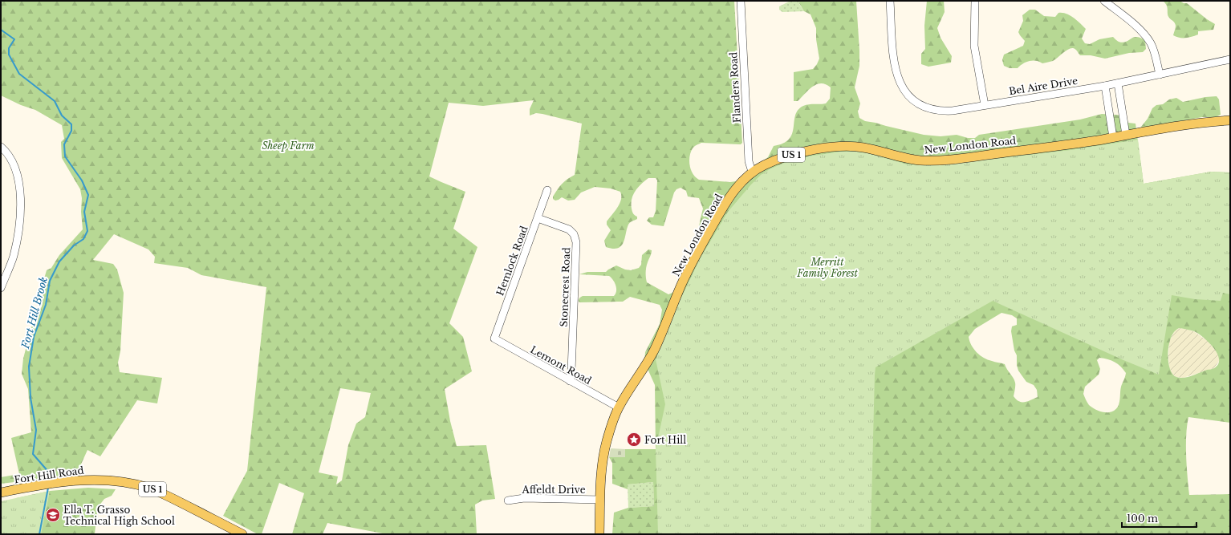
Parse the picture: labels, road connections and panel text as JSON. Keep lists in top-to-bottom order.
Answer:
{
  "streets": {
    "main road": ["New London Road", "US 1", "Fort Hill Road"],
    "street": [
      "Bel Aire Drive",
      "Flanders Road",
      "Hemlock Road",
      "Stonecrest Road",
      "Lemont Road",
      "Affeldt Drive"
    ]
  },
  "crossings": [
    ["Flanders Road", "New London Road"],
    ["New London Road", "Lemont Road"],
    ["New London Road", "Affeldt Drive"],
    ["Hemlock Road", "Stonecrest Road"],
    ["Hemlock Road", "Lemont Road"],
    ["Stonecrest Road", "Lemont Road"]
  ],
  "water": ["Fort Hill Brook"],
  "parks": ["Sheep Farm", "Merritt Family Forest"],
  "places": {
    "place": ["Fort Hill"],
    "school or university": ["Ella T. Grasso Technical High School"]
  },
  "scale_bar": "100 m"
}
